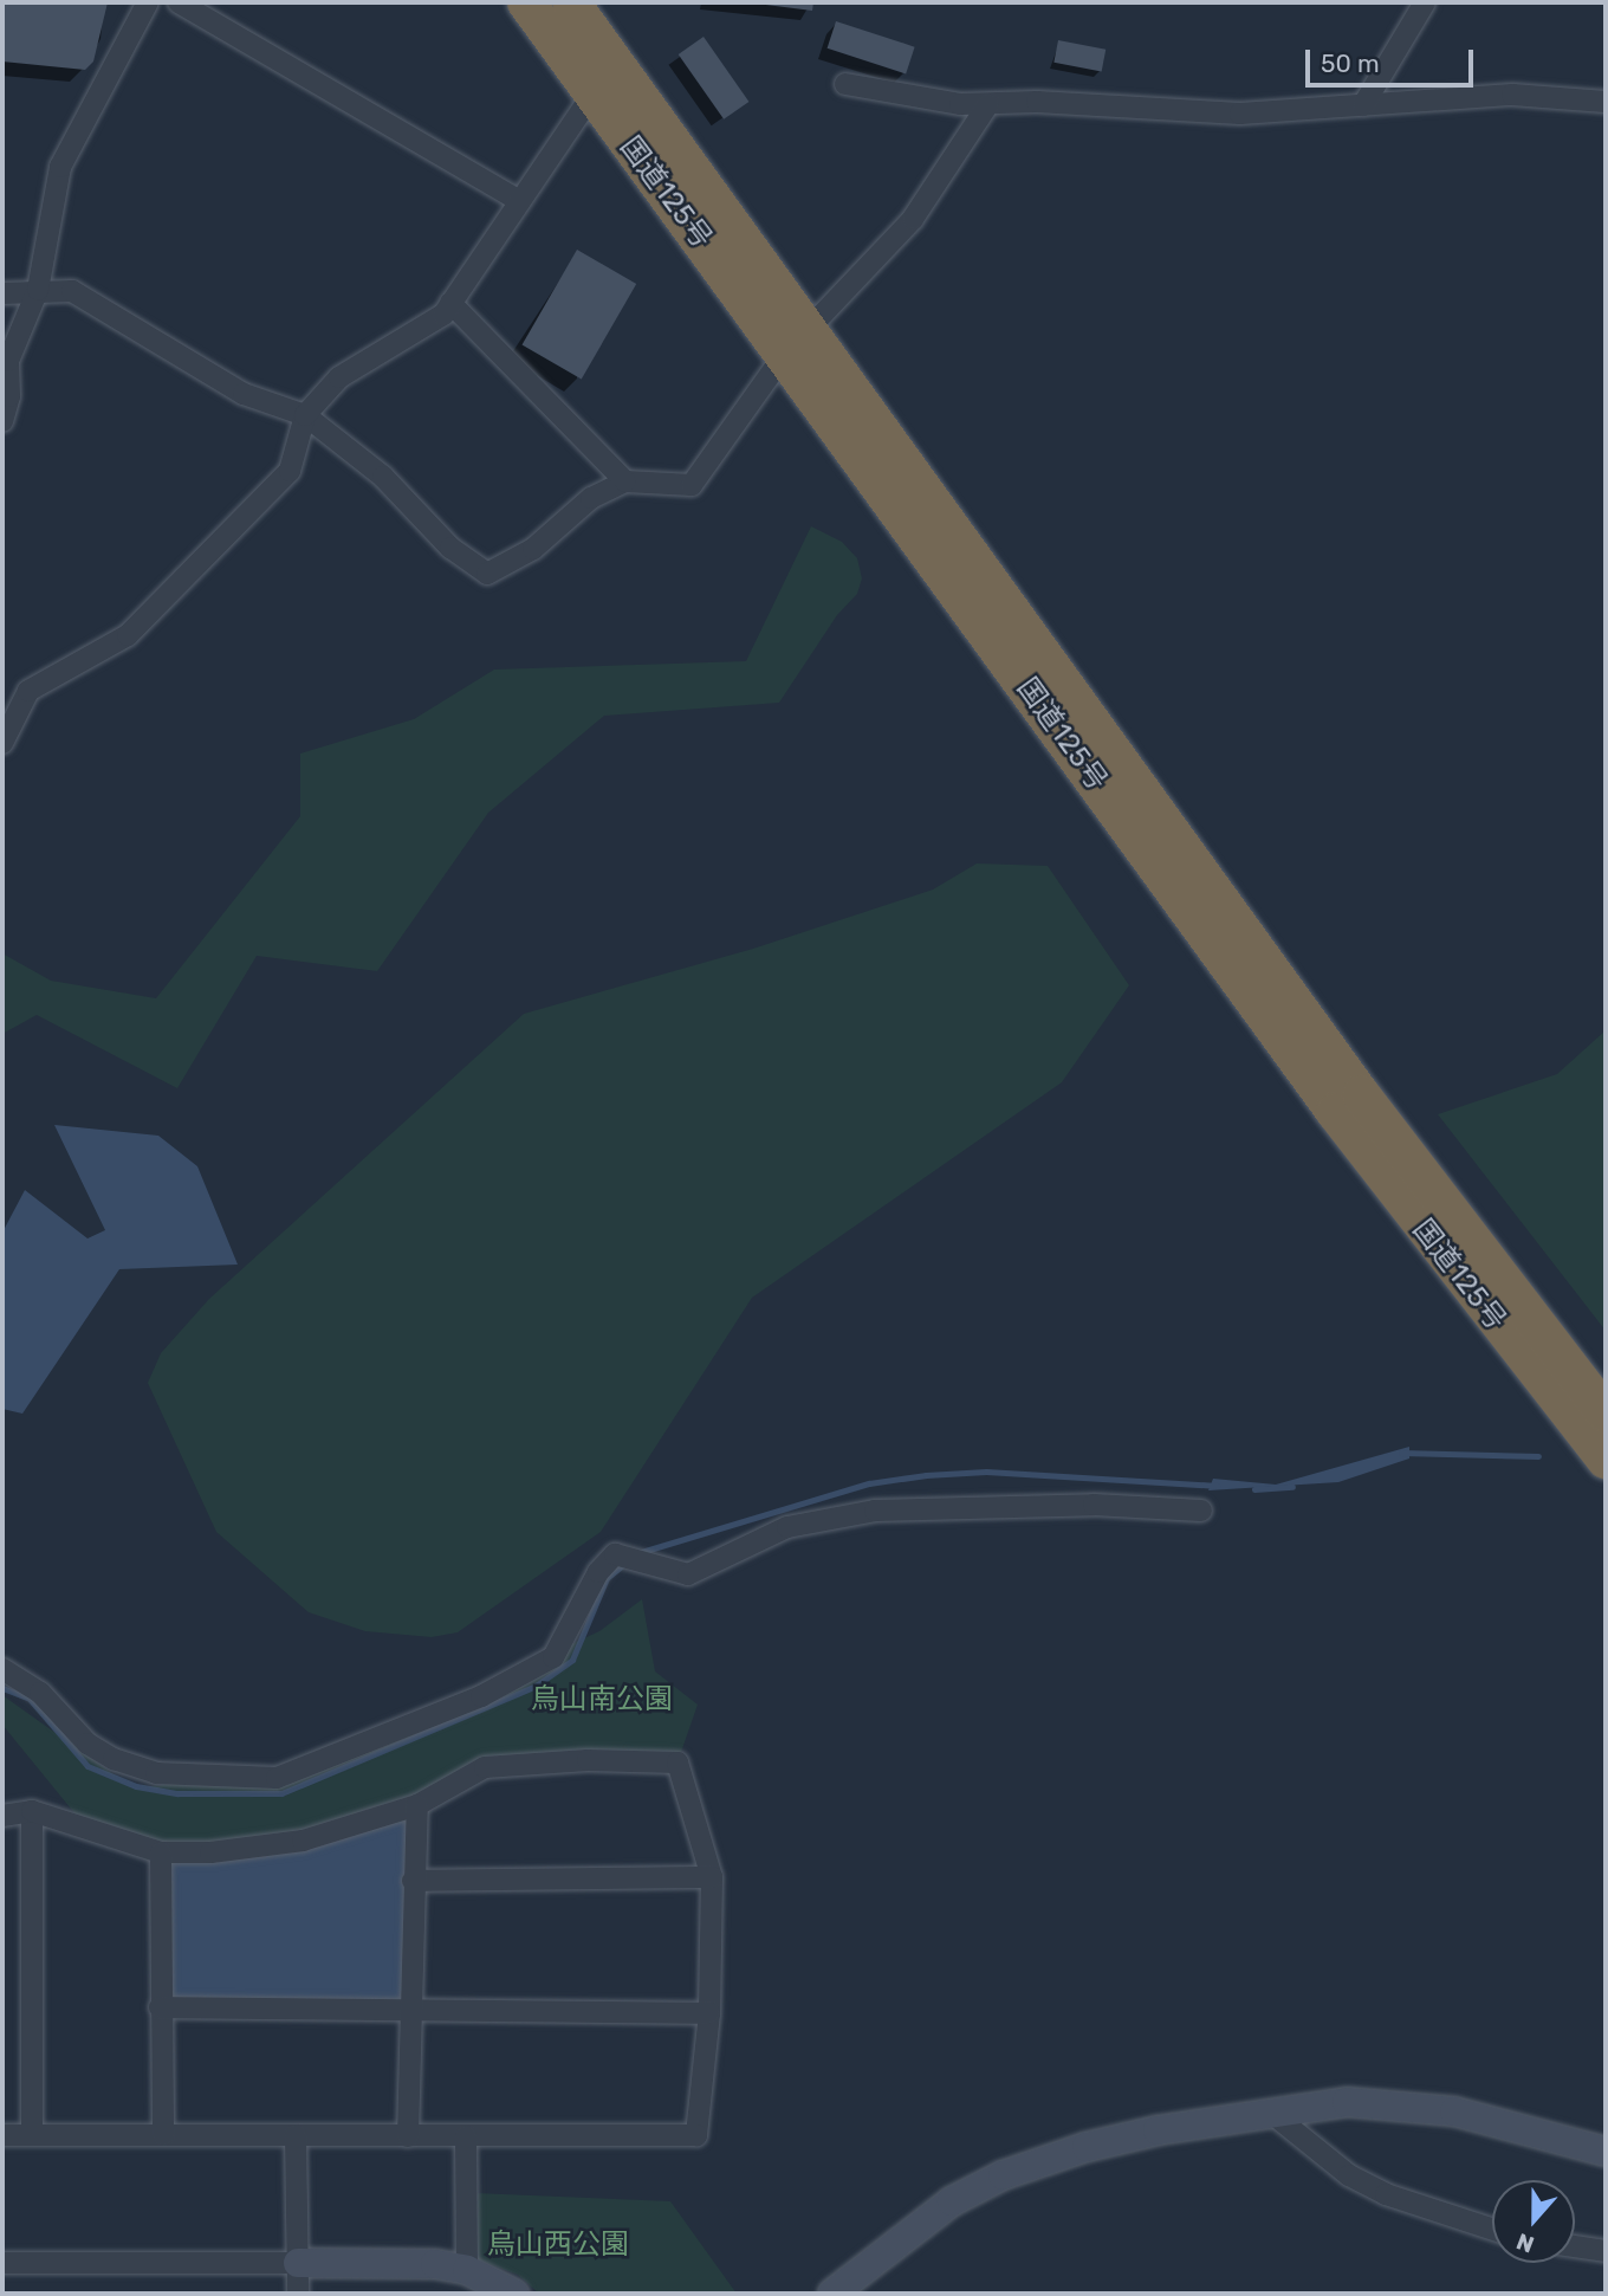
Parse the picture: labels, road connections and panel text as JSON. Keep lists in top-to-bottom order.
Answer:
{
  "streets": {
    "highway": ["国道125号"]
  },
  "parks": ["烏山南公園", "烏山西公園"],
  "scale_bar": "50 m",
  "north": "bottom"
}
